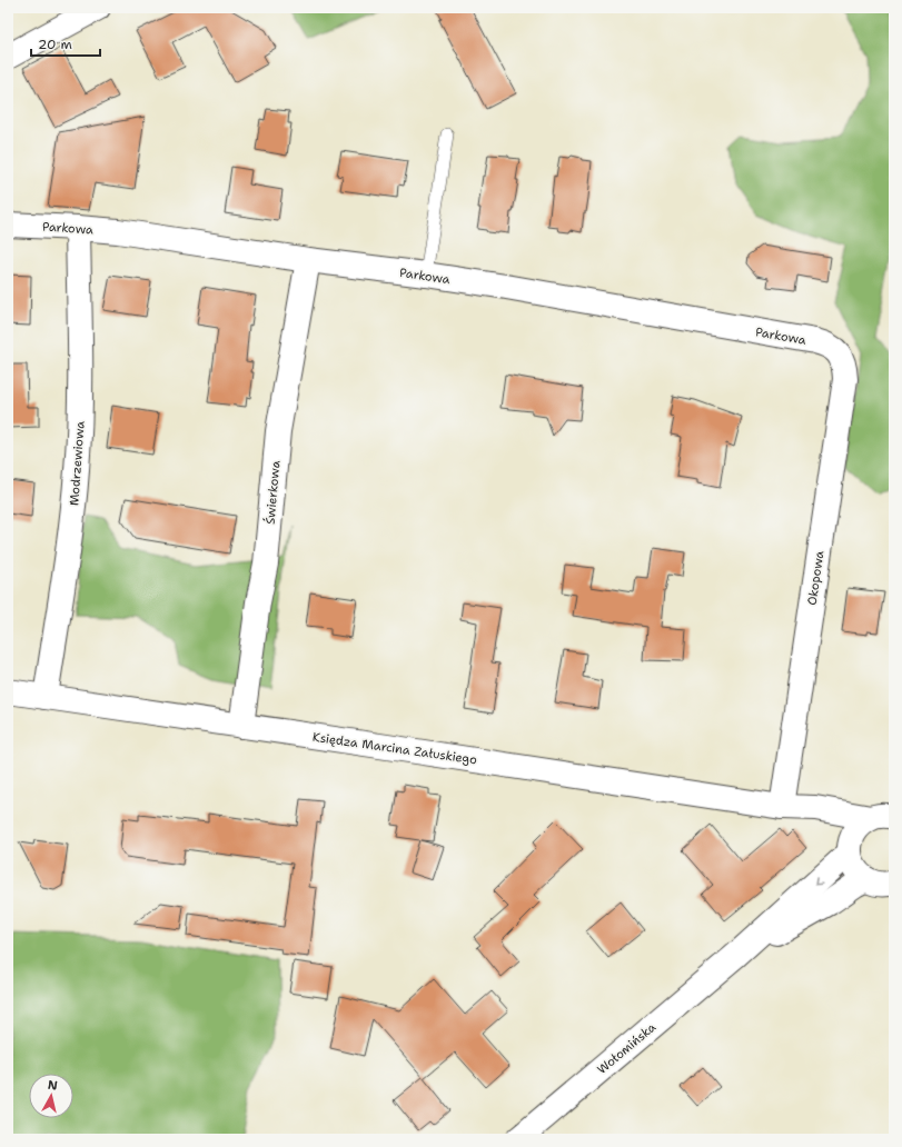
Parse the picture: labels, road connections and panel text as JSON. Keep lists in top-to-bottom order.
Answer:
{
  "streets": {
    "street": [
      "Parkowa",
      "Modrzewiowa",
      "Świerkowa",
      "Okopowa",
      "Księdza Marcina Załuskiego",
      "Wołomińska"
    ]
  },
  "crossings": [
    ["Parkowa", "Modrzewiowa"],
    ["Parkowa", "Świerkowa"],
    ["Parkowa", "Okopowa"],
    ["Modrzewiowa", "Księdza Marcina Załuskiego"],
    ["Świerkowa", "Księdza Marcina Załuskiego"],
    ["Okopowa", "Księdza Marcina Załuskiego"],
    ["Księdza Marcina Załuskiego", "Wołomińska"]
  ],
  "scale_bar": "20 m",
  "north": "top"
}
